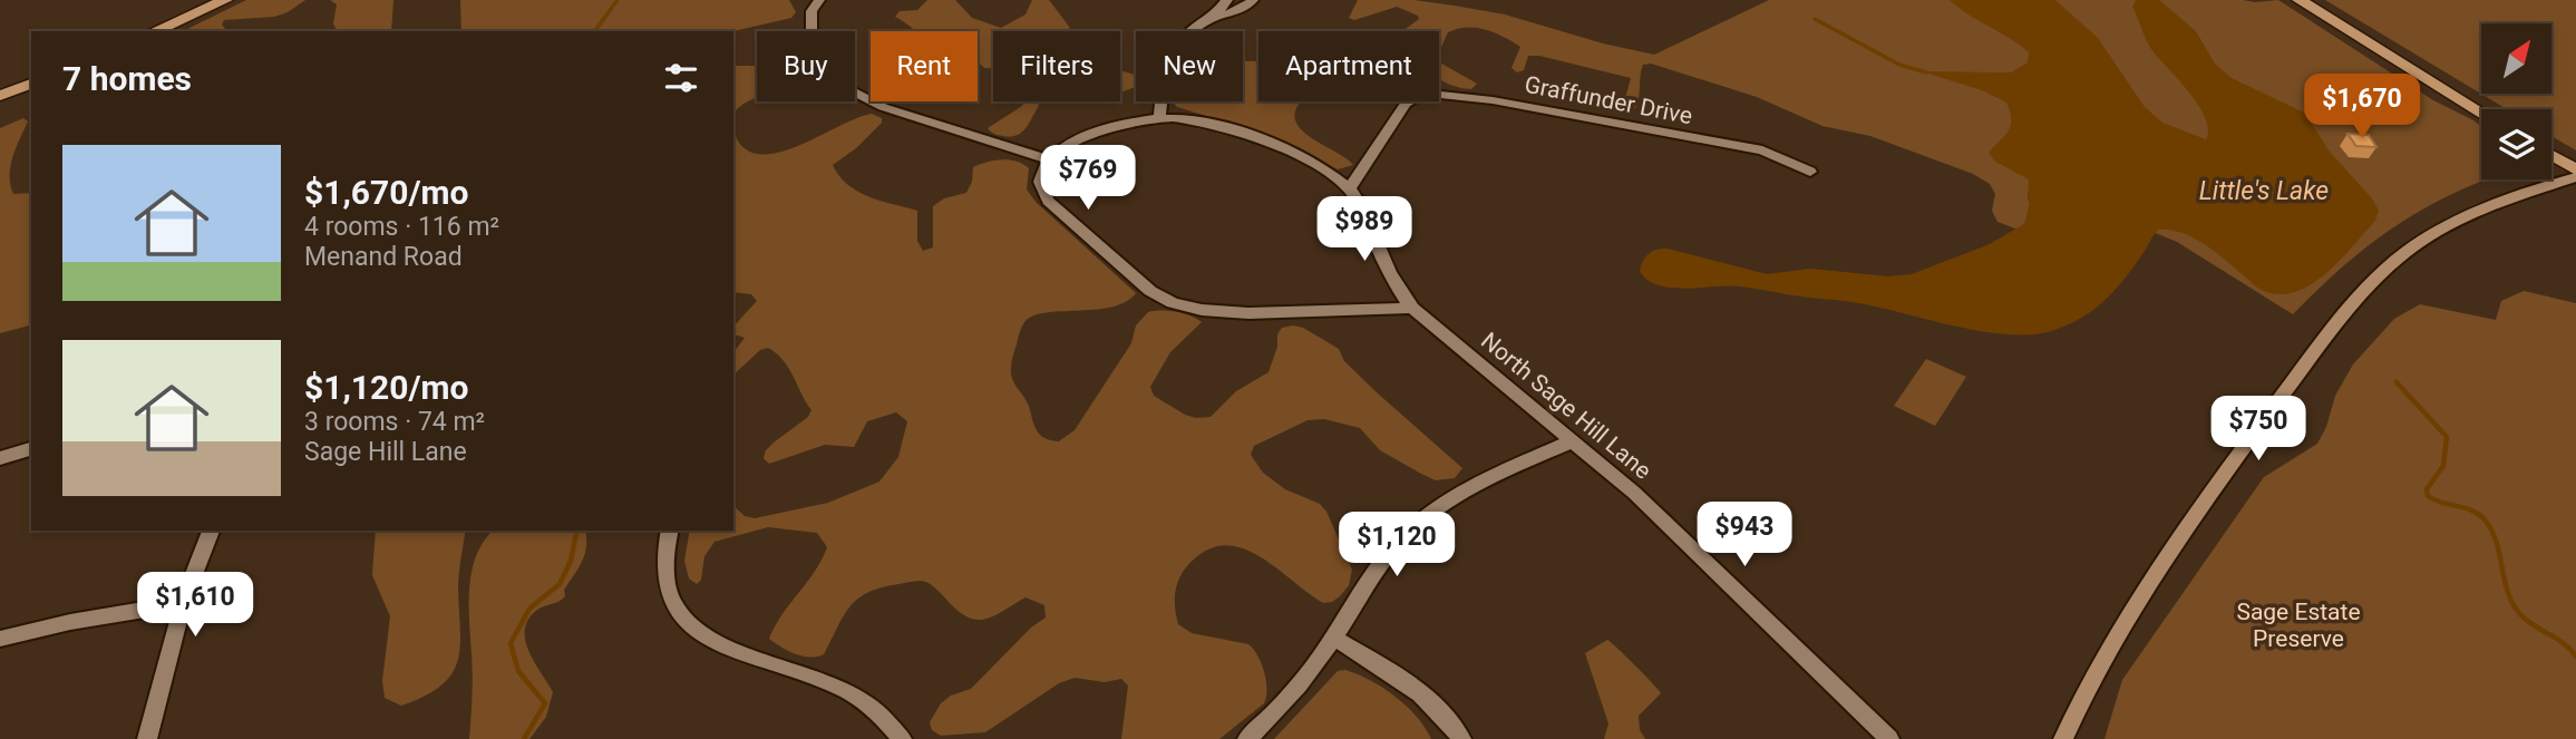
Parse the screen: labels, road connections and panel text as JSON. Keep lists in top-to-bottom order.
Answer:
{
  "streets": {
    "street": ["Graffunder Drive", "North Sage Hill Lane"]
  },
  "crossings": [
    ["Graffunder Drive", "North Sage Hill Lane"]
  ],
  "water": ["Little's Lake"],
  "parks": ["Sage Estate Preserve"],
  "north": "top right",
  "page": {
    "chip": [
      "Buy",
      "Rent",
      "Filters",
      "New",
      "Apartment"
    ],
    "heading": "7 homes",
    "price": [
      "$1,670",
      "$769",
      "$989",
      "$750",
      "$943",
      "$1,120",
      "$1,610"
    ],
    "list": [
      {
        "name": "$1,670/mo",
        "note": "4 rooms · 116 m² · Menand Road"
      },
      {
        "name": "$1,120/mo",
        "note": "3 rooms · 74 m² · Sage Hill Lane"
      }
    ]
  }
}
